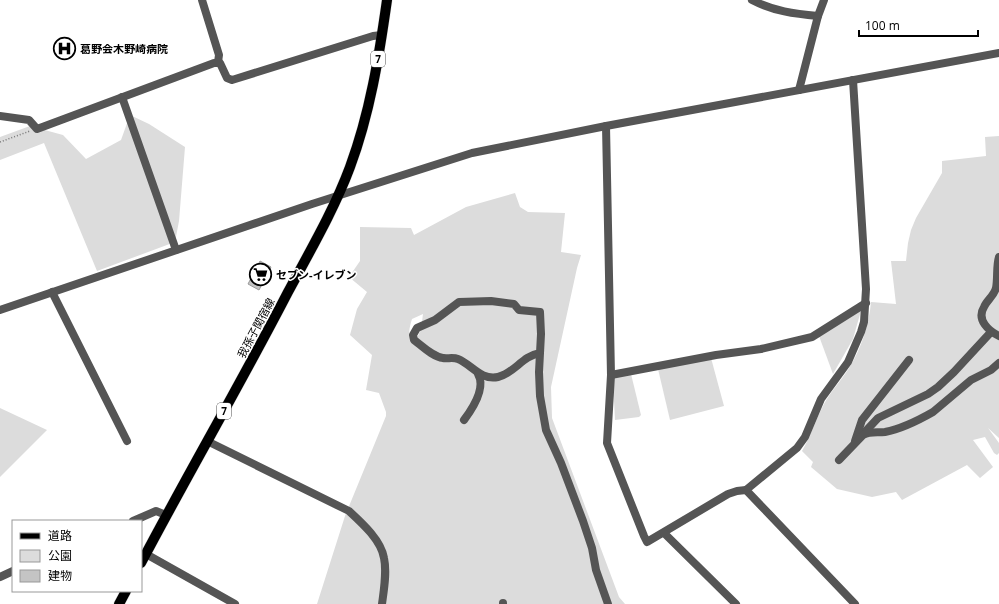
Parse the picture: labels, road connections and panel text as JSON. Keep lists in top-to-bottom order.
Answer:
{
  "streets": {
    "main road": ["7", "我孫子関宿線"]
  },
  "places": {
    "hospital": ["葛野会木野崎病院"],
    "supermarket": ["セブン-イレブン"]
  },
  "legend": ["道路", "公園", "建物"],
  "scale_bar": "100 m"
}
